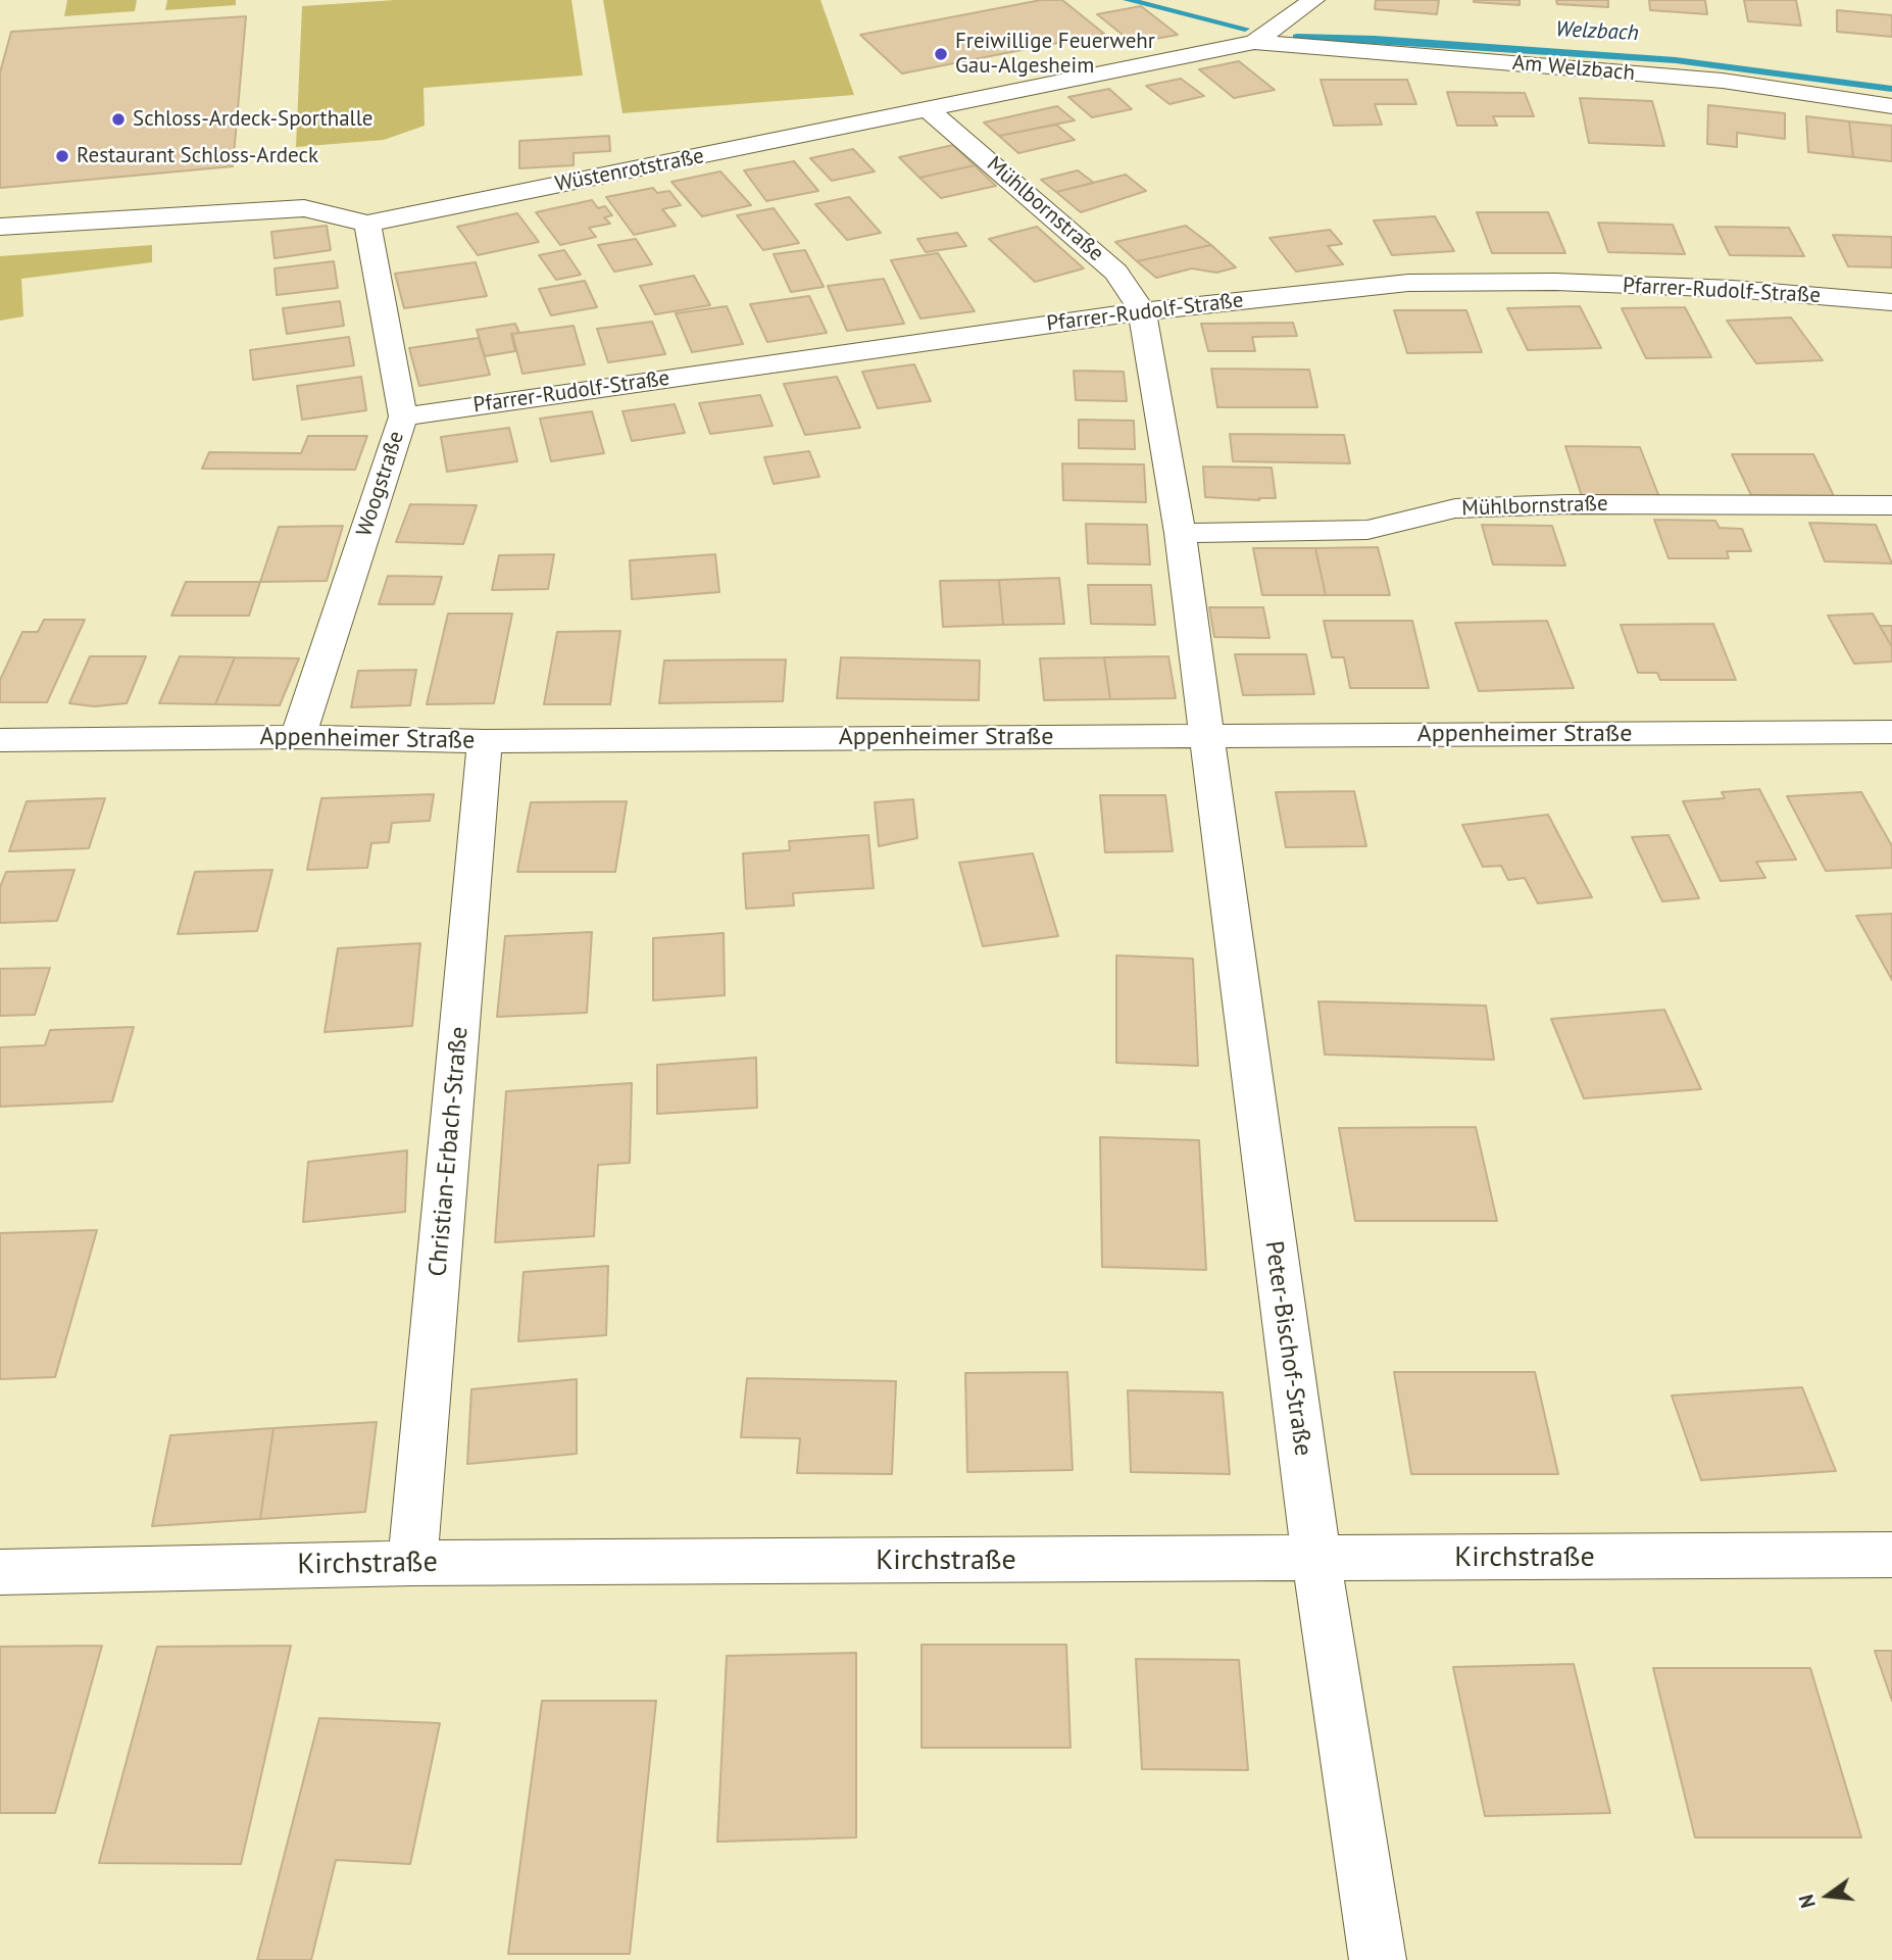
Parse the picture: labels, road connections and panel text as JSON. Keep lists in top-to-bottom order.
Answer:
{
  "streets": {
    "street": [
      "Am Welzbach",
      "Wüstenrotstraße",
      "Mühlbornstraße",
      "Pfarrer-Rudolf-Straße",
      "Woogstraße",
      "Appenheimer Straße",
      "Christian-Erbach-Straße",
      "Peter-Bischof-Straße",
      "Kirchstraße"
    ]
  },
  "crossings": [
    ["Am Welzbach", "Wüstenrotstraße"],
    ["Wüstenrotstraße", "Mühlbornstraße"],
    ["Wüstenrotstraße", "Woogstraße"],
    ["Mühlbornstraße", "Pfarrer-Rudolf-Straße"],
    ["Mühlbornstraße", "Appenheimer Straße"],
    ["Mühlbornstraße", "Peter-Bischof-Straße"],
    ["Pfarrer-Rudolf-Straße", "Woogstraße"],
    ["Woogstraße", "Appenheimer Straße"],
    ["Appenheimer Straße", "Christian-Erbach-Straße"],
    ["Appenheimer Straße", "Peter-Bischof-Straße"],
    ["Christian-Erbach-Straße", "Kirchstraße"],
    ["Peter-Bischof-Straße", "Kirchstraße"]
  ],
  "water": ["Welzbach"],
  "places": ["Freiwillige Feuerwehr Gau-Algesheim", "Schloss-Ardeck-Sporthalle", "Restaurant Schloss-Ardeck"],
  "north": "left"
}
